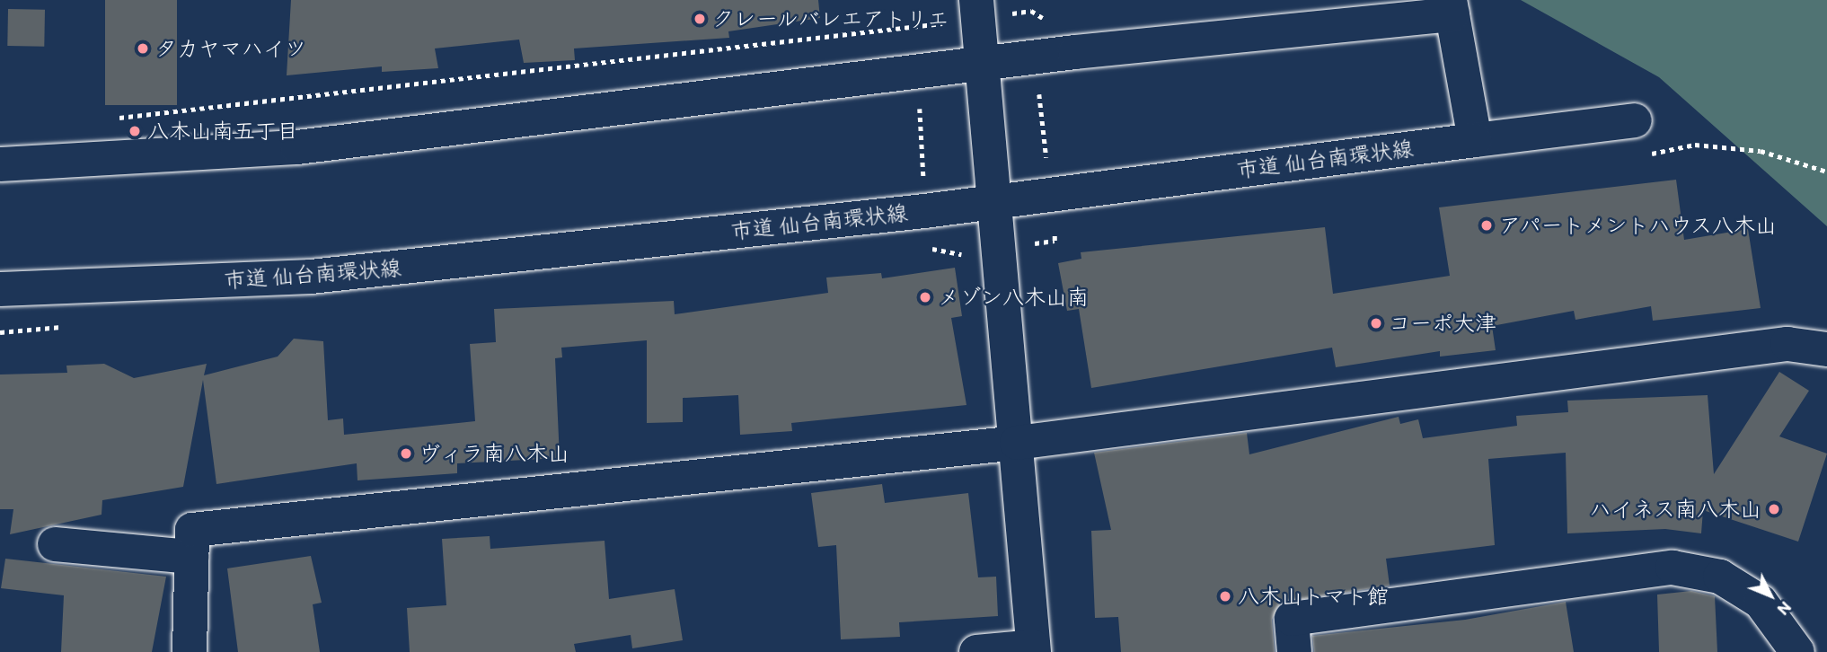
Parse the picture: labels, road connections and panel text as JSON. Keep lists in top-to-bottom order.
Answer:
{
  "streets": {
    "street": ["市道 仙台南環状線"]
  },
  "places": [
    "クレールバレエアトリエ",
    "タカヤマハイツ",
    "八木山南五丁目",
    "アパートメントハウス八木山",
    "メゾン八木山南",
    "コーポ大津",
    "ヴィラ南八木山",
    "ハイネス南八木山",
    "八木山トマト館"
  ],
  "north": "bottom right"
}
